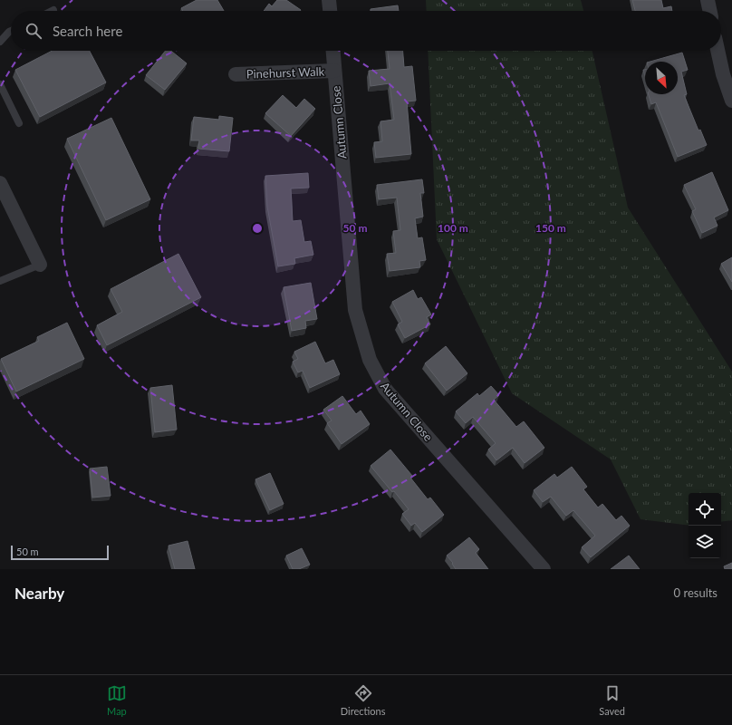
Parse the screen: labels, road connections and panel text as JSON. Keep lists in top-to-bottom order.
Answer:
{
  "streets": {
    "street": ["Pinehurst Walk", "Autumn Close"]
  },
  "crossings": [
    ["Pinehurst Walk", "Autumn Close"]
  ],
  "scale_bar": "50 m",
  "north": "bottom right",
  "page": {
    "search": "Search here",
    "scale": "50 m",
    "heading": ["Nearby", "0 results"],
    "nav": ["Map", "Directions", "Saved"]
  },
  "rings": ["50 m", "100 m", "150 m"]
}
